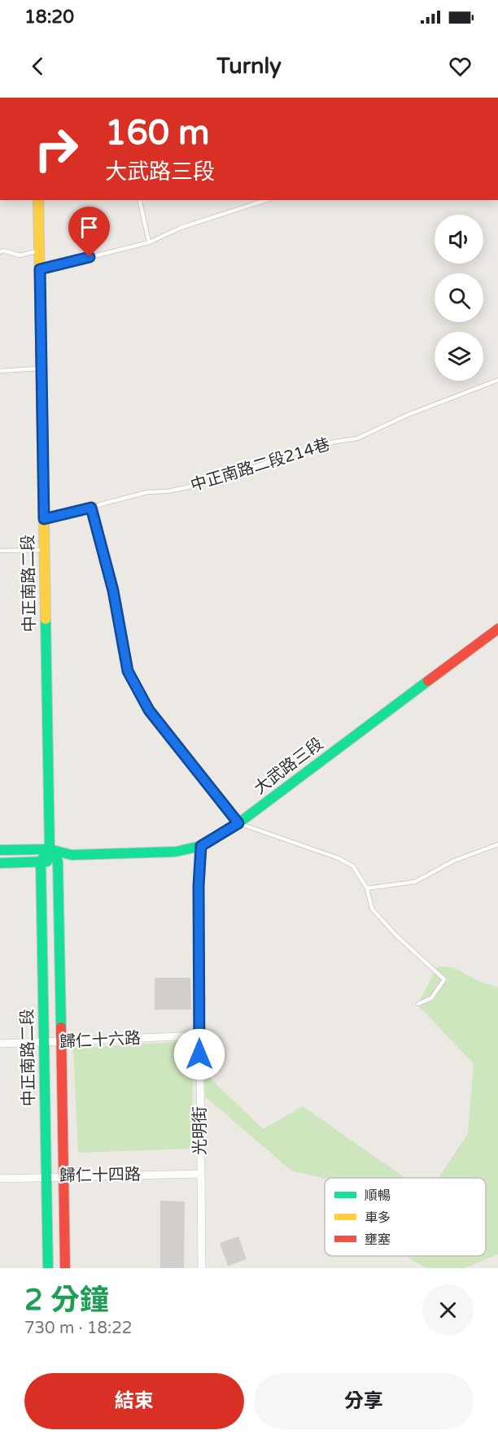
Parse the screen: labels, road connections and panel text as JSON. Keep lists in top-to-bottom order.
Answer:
{
  "streets": {
    "street": [
      "中正南路二段",
      "大武路三段",
      "歸仁十六路",
      "光明街",
      "歸仁十四路"
    ],
    "lane": ["中正南路二段214巷"]
  },
  "crossings": [
    ["中正南路二段214巷", "中正南路二段"],
    ["中正南路二段", "大武路三段"],
    ["中正南路二段", "歸仁十六路"],
    ["中正南路二段", "歸仁十四路"],
    ["大武路三段", "光明街"],
    ["歸仁十六路", "光明街"],
    ["光明街", "歸仁十四路"]
  ],
  "legend": ["順暢", "車多", "壅塞"],
  "page": {
    "status": "18:20",
    "header": "Turnly",
    "turn": ["160 m", "大武路三段"],
    "heading": ["2 分鐘", "730 m · 18:22"],
    "buttons": ["結束", "分享"]
  }
}
